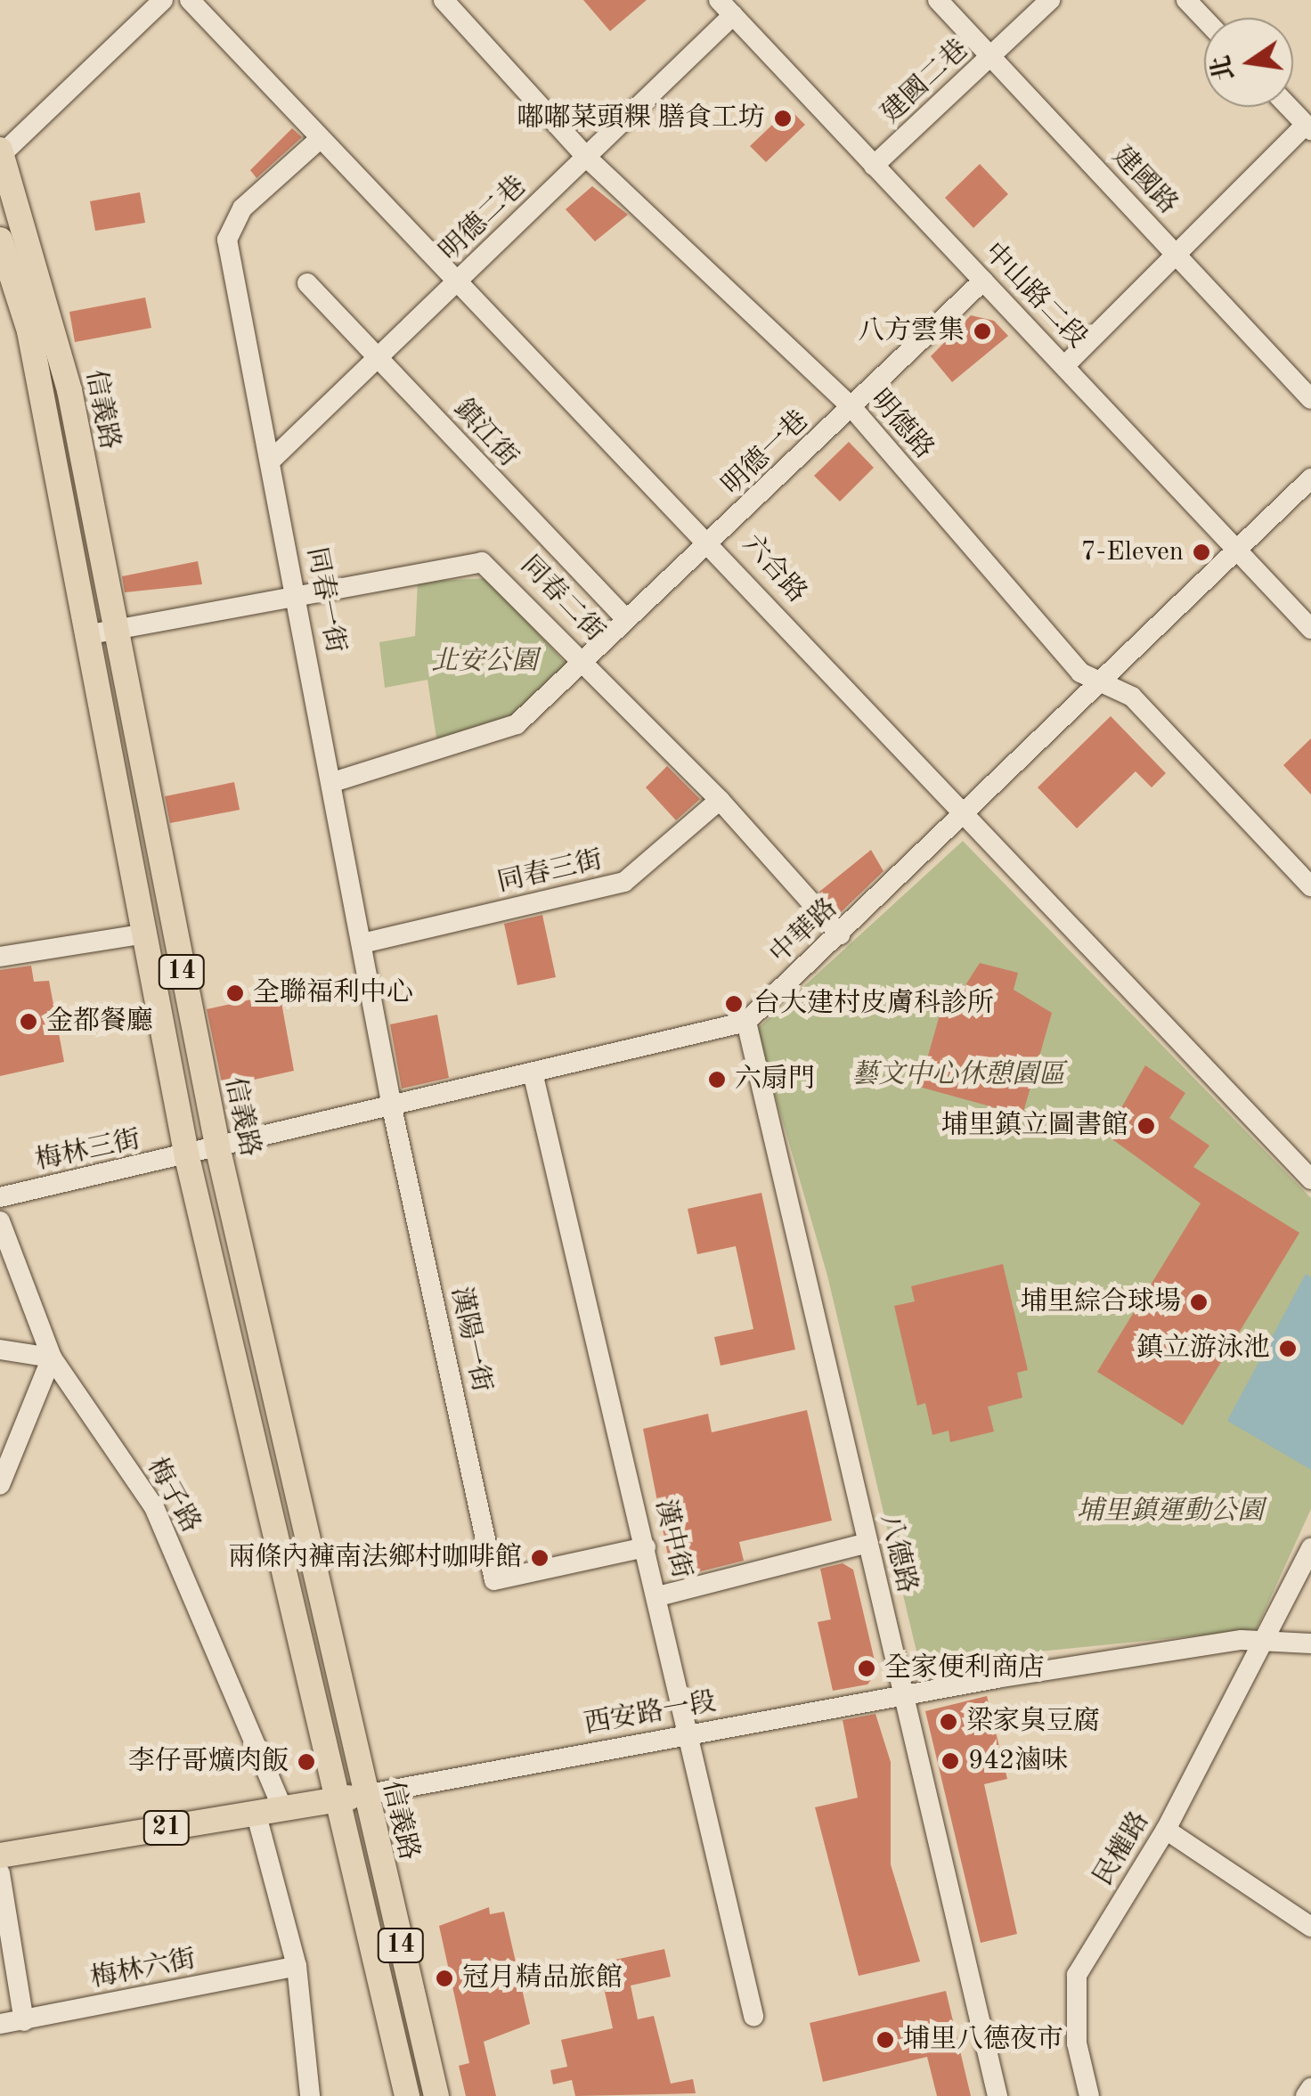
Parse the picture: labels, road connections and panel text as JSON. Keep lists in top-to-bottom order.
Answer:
{
  "streets": {
    "main road": [
      "信義路",
      "14",
      "西安路一段",
      "21"
    ],
    "street": [
      "建國二巷",
      "建國路",
      "明德二巷",
      "中山路二段",
      "明德路",
      "鎮江街",
      "明德一巷",
      "六合路",
      "同春二街",
      "同春一街",
      "同春三街",
      "中華路",
      "梅林三街",
      "漢陽一街",
      "梅子路",
      "漢中街",
      "八德路",
      "民權路",
      "梅林六街"
    ]
  },
  "crossings": [
    ["建國二巷", "建國路"],
    ["建國二巷", "中山路二段"],
    ["明德二巷", "中山路二段"],
    ["明德二巷", "明德路"],
    ["明德二巷", "鎮江街"],
    ["明德二巷", "六合路"],
    ["明德二巷", "同春一街"],
    ["中山路二段", "明德一巷"],
    ["中山路二段", "中華路"],
    ["信義路", "同春二街"],
    ["信義路", "中華路"],
    ["信義路", "西安路一段"],
    ["明德路", "明德一巷"],
    ["明德路", "中華路"],
    ["鎮江街", "明德一巷"],
    ["明德一巷", "六合路"],
    ["明德一巷", "同春二街"],
    ["明德一巷", "同春一街"],
    ["六合路", "同春一街"],
    ["六合路", "中華路"],
    ["同春二街", "同春一街"],
    ["同春二街", "同春三街"],
    ["同春二街", "中華路"],
    ["同春二街", "14"],
    ["同春一街", "同春三街"],
    ["同春一街", "中華路"],
    ["同春一街", "漢陽一街"],
    ["中華路", "14"],
    ["中華路", "梅林三街"],
    ["中華路", "漢陽一街"],
    ["中華路", "漢中街"],
    ["中華路", "八德路"],
    ["14", "梅林三街"],
    ["14", "西安路一段"],
    ["漢陽一街", "漢中街"],
    ["梅子路", "西安路一段"],
    ["漢中街", "西安路一段"],
    ["八德路", "西安路一段"],
    ["西安路一段", "民權路"]
  ],
  "parks": ["北安公園", "藝文中心休憩園區", "埔里鎮運動公園"],
  "places": [
    "嘟嘟菜頭粿 膳食工坊",
    "八方雲集",
    "7-Eleven",
    "全聯福利中心",
    "台大建村皮膚科診所",
    "金都餐廳",
    "六扇門",
    "埔里鎮立圖書館",
    "埔里綜合球場",
    "鎮立游泳池",
    "兩條內褲南法鄉村咖啡館",
    "全家便利商店",
    "梁家臭豆腐",
    "942滷味",
    "李仔哥爌肉飯",
    "冠月精品旅館",
    "埔里八德夜市"
  ],
  "north": "left"
}
